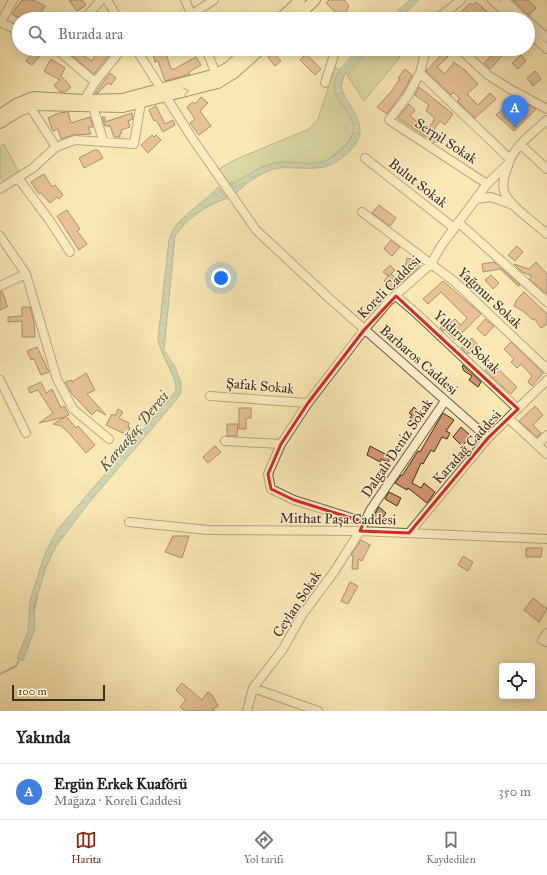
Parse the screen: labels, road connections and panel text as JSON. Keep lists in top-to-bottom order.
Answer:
{
  "streets": {
    "street": [
      "Serpil Sokak",
      "Bulut Sokak",
      "Koreli Caddesi",
      "Yağmur Sokak",
      "Yıldırım Sokak",
      "Barbaros Caddesi",
      "Şafak Sokak",
      "Karadağ Caddesi",
      "Dalgalı Deniz Sokak",
      "Mithat Paşa Caddesi",
      "Ceylan Sokak"
    ]
  },
  "crossings": [
    ["Serpil Sokak", "Koreli Caddesi"],
    ["Bulut Sokak", "Koreli Caddesi"],
    ["Koreli Caddesi", "Yağmur Sokak"],
    ["Koreli Caddesi", "Yıldırım Sokak"],
    ["Koreli Caddesi", "Barbaros Caddesi"],
    ["Koreli Caddesi", "Şafak Sokak"],
    ["Koreli Caddesi", "Dalgalı Deniz Sokak"],
    ["Yıldırım Sokak", "Karadağ Caddesi"],
    ["Barbaros Caddesi", "Karadağ Caddesi"],
    ["Barbaros Caddesi", "Dalgalı Deniz Sokak"],
    ["Karadağ Caddesi", "Mithat Paşa Caddesi"],
    ["Dalgalı Deniz Sokak", "Mithat Paşa Caddesi"],
    ["Dalgalı Deniz Sokak", "Ceylan Sokak"],
    ["Mithat Paşa Caddesi", "Ceylan Sokak"]
  ],
  "water": ["Karaağaç Deresi"],
  "scale_bar": "100 m",
  "page": {
    "search": "Burada ara",
    "pins": "A",
    "scale": "100 m",
    "heading": "Yakında",
    "list": [
      {
        "mark": "A",
        "name": "Ergün Erkek Kuaförü",
        "note": "Mağaza · Koreli Caddesi",
        "value": "350 m"
      }
    ],
    "nav": ["Harita", "Yol tarifi", "Kaydedilen"]
  }
}
